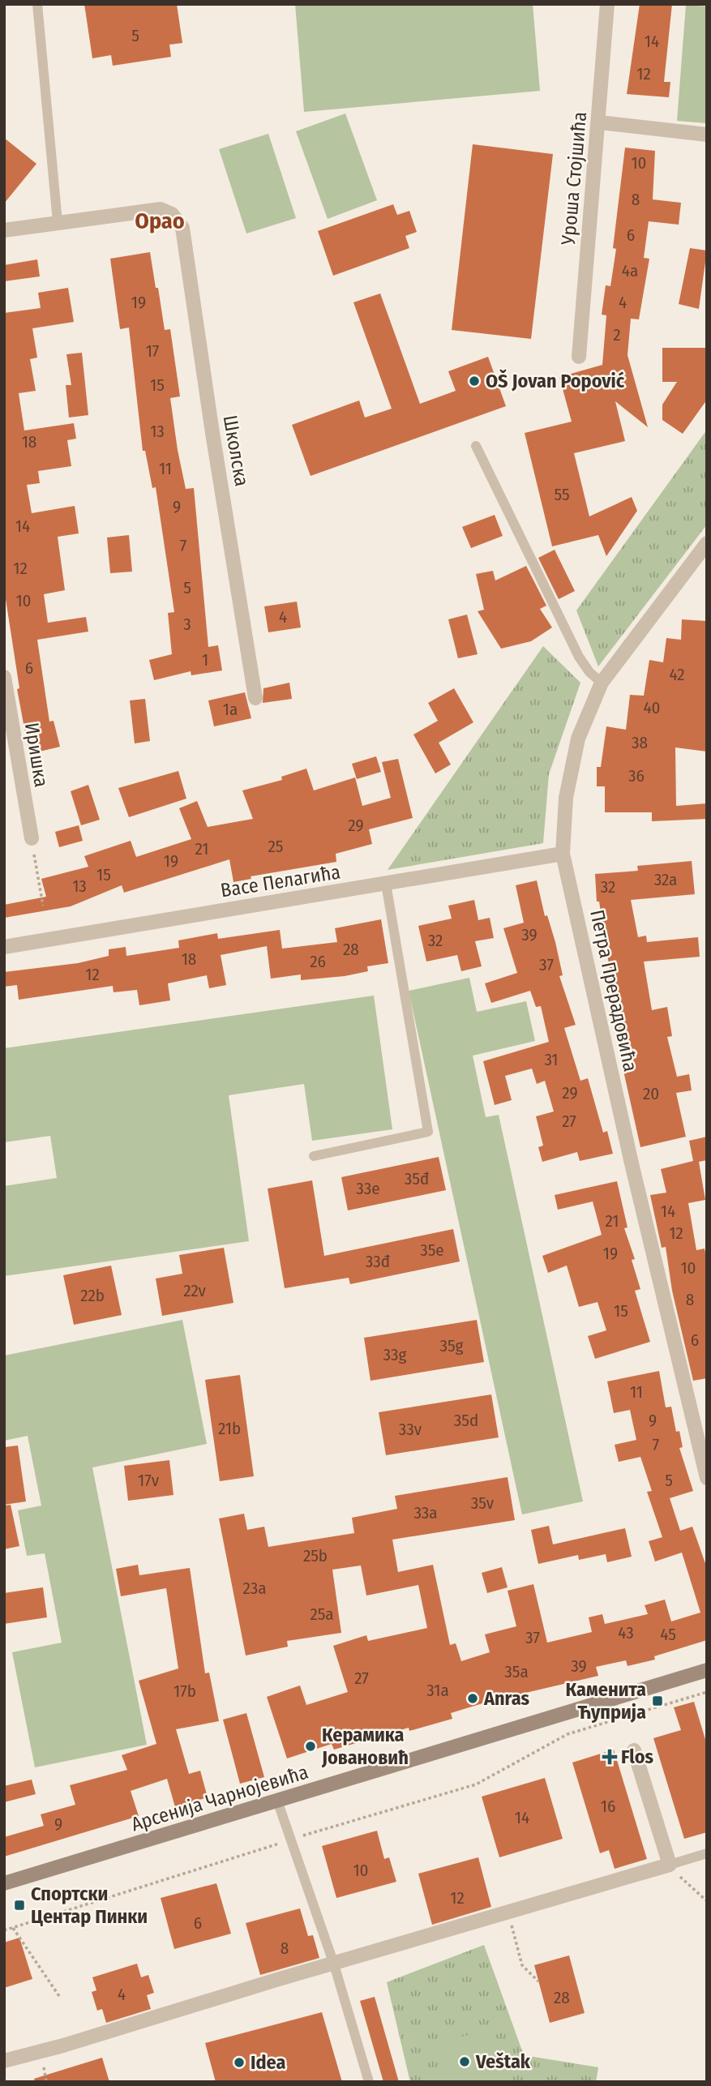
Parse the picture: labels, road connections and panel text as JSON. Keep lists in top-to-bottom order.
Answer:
{
  "streets": {
    "main road": ["Арсенија Чарнојевића"],
    "street": [
      "Уроша Стојшића",
      "Школска",
      "Иришка",
      "Васе Пелагића",
      "Петра Прерадовића"
    ]
  },
  "crossings": [
    ["Васе Пелагића", "Петра Прерадовића"]
  ],
  "districts": ["Орао"],
  "places": {
    "other": [
      "OŠ Jovan Popović",
      "Anras",
      "Керамика Јовановић",
      "Veštak",
      "Idea"
    ],
    "transit": ["Каменита Ћуприја", "Спортски Центар Пинки"],
    "health": ["Flos"]
  },
  "house_numbers": [
    "5",
    "14",
    "12",
    "10",
    "8",
    "6",
    "4a",
    "19",
    "4",
    "2",
    "17",
    "15",
    "13",
    "18",
    "11",
    "55",
    "9",
    "14",
    "7",
    "12",
    "5",
    "10",
    "4",
    "3",
    "1",
    "6",
    "42",
    "40",
    "1a",
    "38",
    "36",
    "29",
    "25",
    "21",
    "19",
    "15",
    "32a",
    "13",
    "32",
    "39",
    "32",
    "28",
    "18",
    "26",
    "37",
    "12",
    "31",
    "29",
    "20",
    "27",
    "35đ",
    "33e",
    "14",
    "21",
    "12",
    "35e",
    "19",
    "33đ",
    "10",
    "22v",
    "22b",
    "8",
    "15",
    "6",
    "35g",
    "33g",
    "11",
    "35d",
    "9",
    "21b",
    "33v",
    "7",
    "17v",
    "5",
    "35v",
    "33a",
    "25b",
    "23a",
    "25a",
    "43",
    "45",
    "37",
    "39",
    "35a",
    "27",
    "31a",
    "17b",
    "16",
    "14",
    "9",
    "10",
    "12",
    "6",
    "8",
    "4",
    "28"
  ]
}
